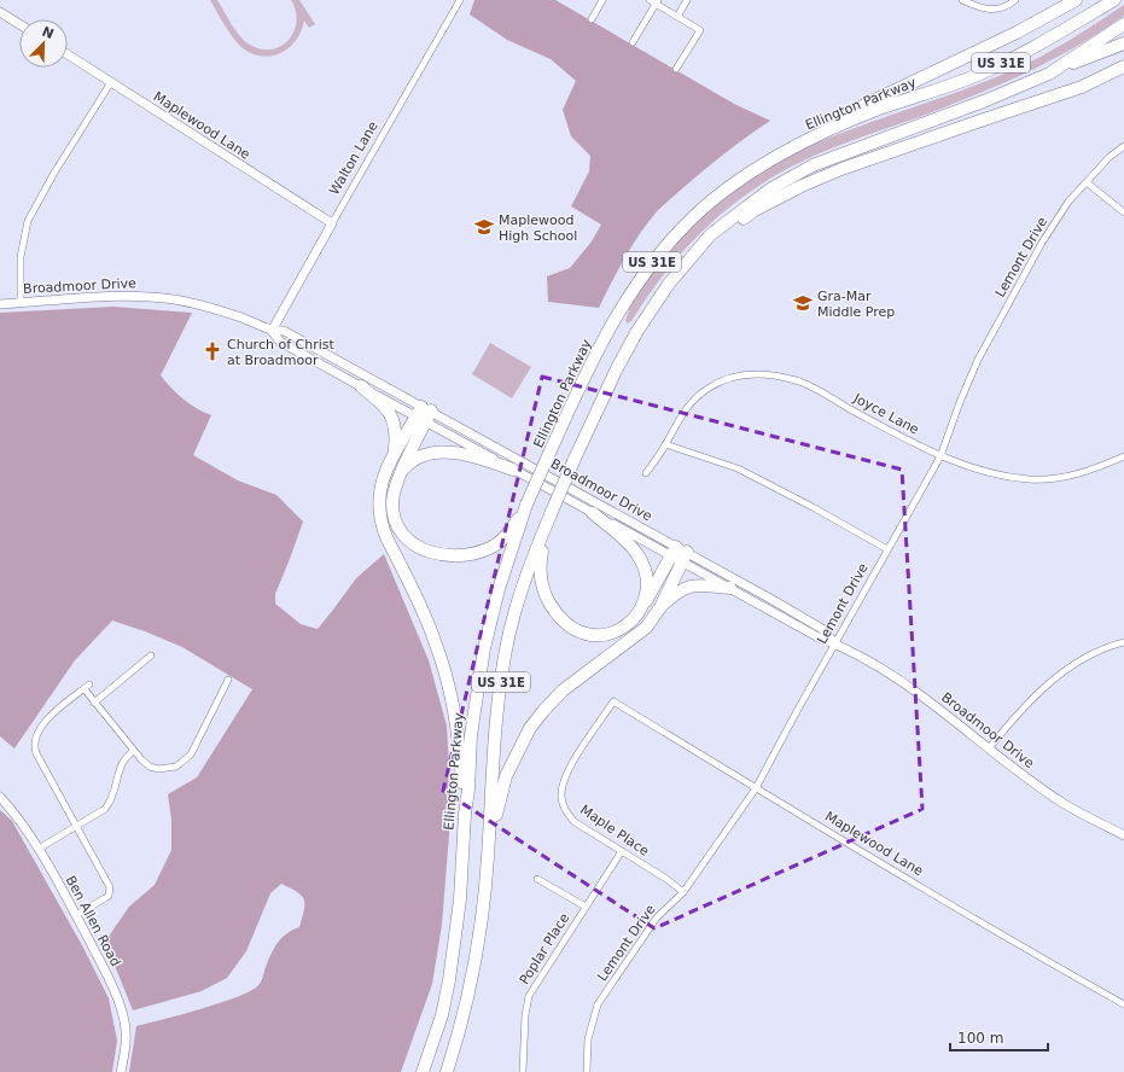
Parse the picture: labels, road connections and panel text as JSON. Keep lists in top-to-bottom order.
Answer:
{
  "streets": {
    "highway": ["US 31E", "Ellington Parkway"],
    "main road": [
      "Maplewood Lane",
      "Walton Lane",
      "Broadmoor Drive",
      "Ben Allen Road"
    ],
    "street": [
      "Lemont Drive",
      "Joyce Lane",
      "Maple Place",
      "Poplar Place"
    ]
  },
  "crossings": [
    ["Maplewood Lane", "Walton Lane"],
    ["Maplewood Lane", "Lemont Drive"],
    ["Maplewood Lane", "Maple Place"],
    ["Walton Lane", "Broadmoor Drive"],
    ["Lemont Drive", "Broadmoor Drive"],
    ["Lemont Drive", "Joyce Lane"],
    ["Lemont Drive", "Maple Place"],
    ["Maple Place", "Poplar Place"]
  ],
  "places": {
    "school or university": ["Maplewood High School", "Gra-Mar Middle Prep"],
    "church": ["Church of Christ at Broadmoor"]
  },
  "scale_bar": "100 m",
  "north": "top right"
}
